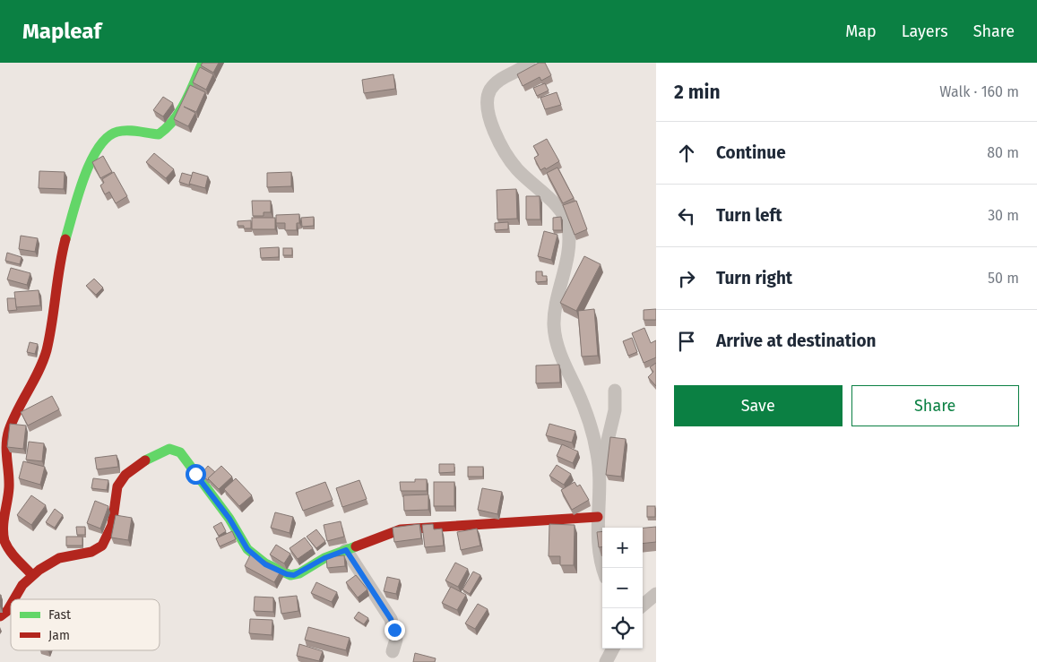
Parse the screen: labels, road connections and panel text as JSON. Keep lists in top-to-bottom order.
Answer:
{
  "legend": ["Fast", "Jam"],
  "page": {
    "header": "Mapleaf",
    "nav": ["Map", "Layers", "Share"],
    "heading": ["2 min", "Walk · 160 m"],
    "list": [
      ["Continue", "80 m"],
      ["Turn left", "30 m"],
      ["Turn right", "50 m"],
      "Arrive at destination"
    ],
    "buttons": ["Save", "Share"],
    "map_buttons": ["+", "−"]
  }
}
